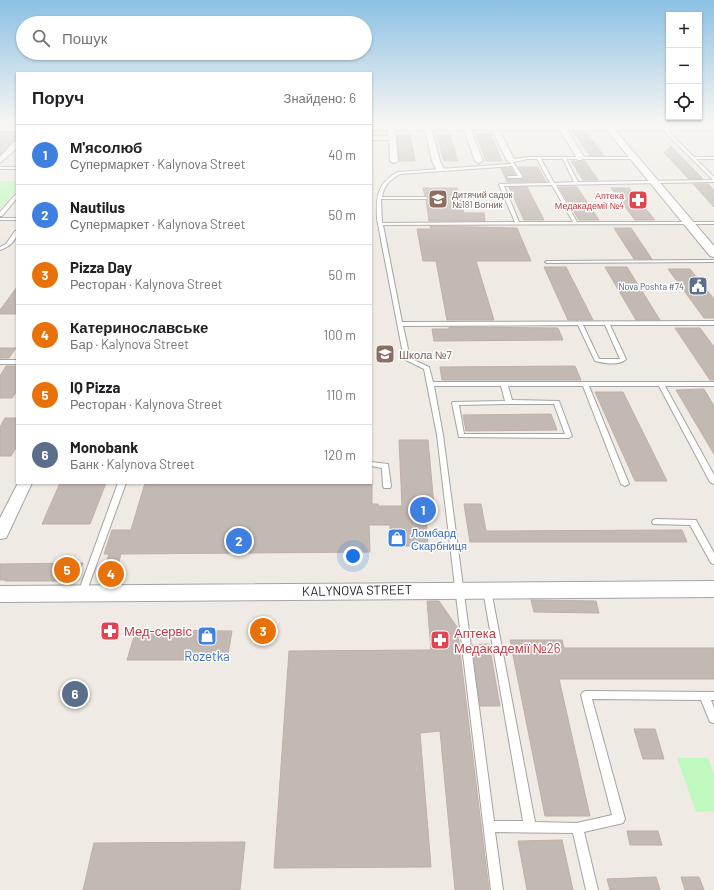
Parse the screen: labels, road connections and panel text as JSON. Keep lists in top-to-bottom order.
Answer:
{
  "streets": {
    "street": ["KALYNOVA STREET"]
  },
  "places": {
    "school or university": ["Дитячий садок №181 Вогник", "Школа №7"],
    "pharmacy": ["Аптека Медакадемії №4", "Мед-сервіс", "Аптека Медакадемії №26"],
    "public building": ["Nova Poshta #74"],
    "shop": ["Ломбард Скарбниця", "Rozetka"]
  },
  "page": {
    "map_buttons": ["+", "−"],
    "search": "Пошук",
    "heading": ["Поруч", "Знайдено: 6"],
    "list": [
      {
        "mark": "1",
        "name": "М'ясолюб",
        "note": "Супермаркет · Kalynova Street",
        "value": "40 m"
      },
      {
        "mark": "2",
        "name": "Nautilus",
        "note": "Супермаркет · Kalynova Street",
        "value": "50 m"
      },
      {
        "mark": "3",
        "name": "Pizza Day",
        "note": "Ресторан · Kalynova Street",
        "value": "50 m"
      },
      {
        "mark": "4",
        "name": "Катеринославське",
        "note": "Бар · Kalynova Street",
        "value": "100 m"
      },
      {
        "mark": "5",
        "name": "IQ Pizza",
        "note": "Ресторан · Kalynova Street",
        "value": "110 m"
      },
      {
        "mark": "6",
        "name": "Monobank",
        "note": "Банк · Kalynova Street",
        "value": "120 m"
      }
    ],
    "pins": [
      "1",
      "2",
      "5",
      "4",
      "3",
      "6"
    ]
  }
}
